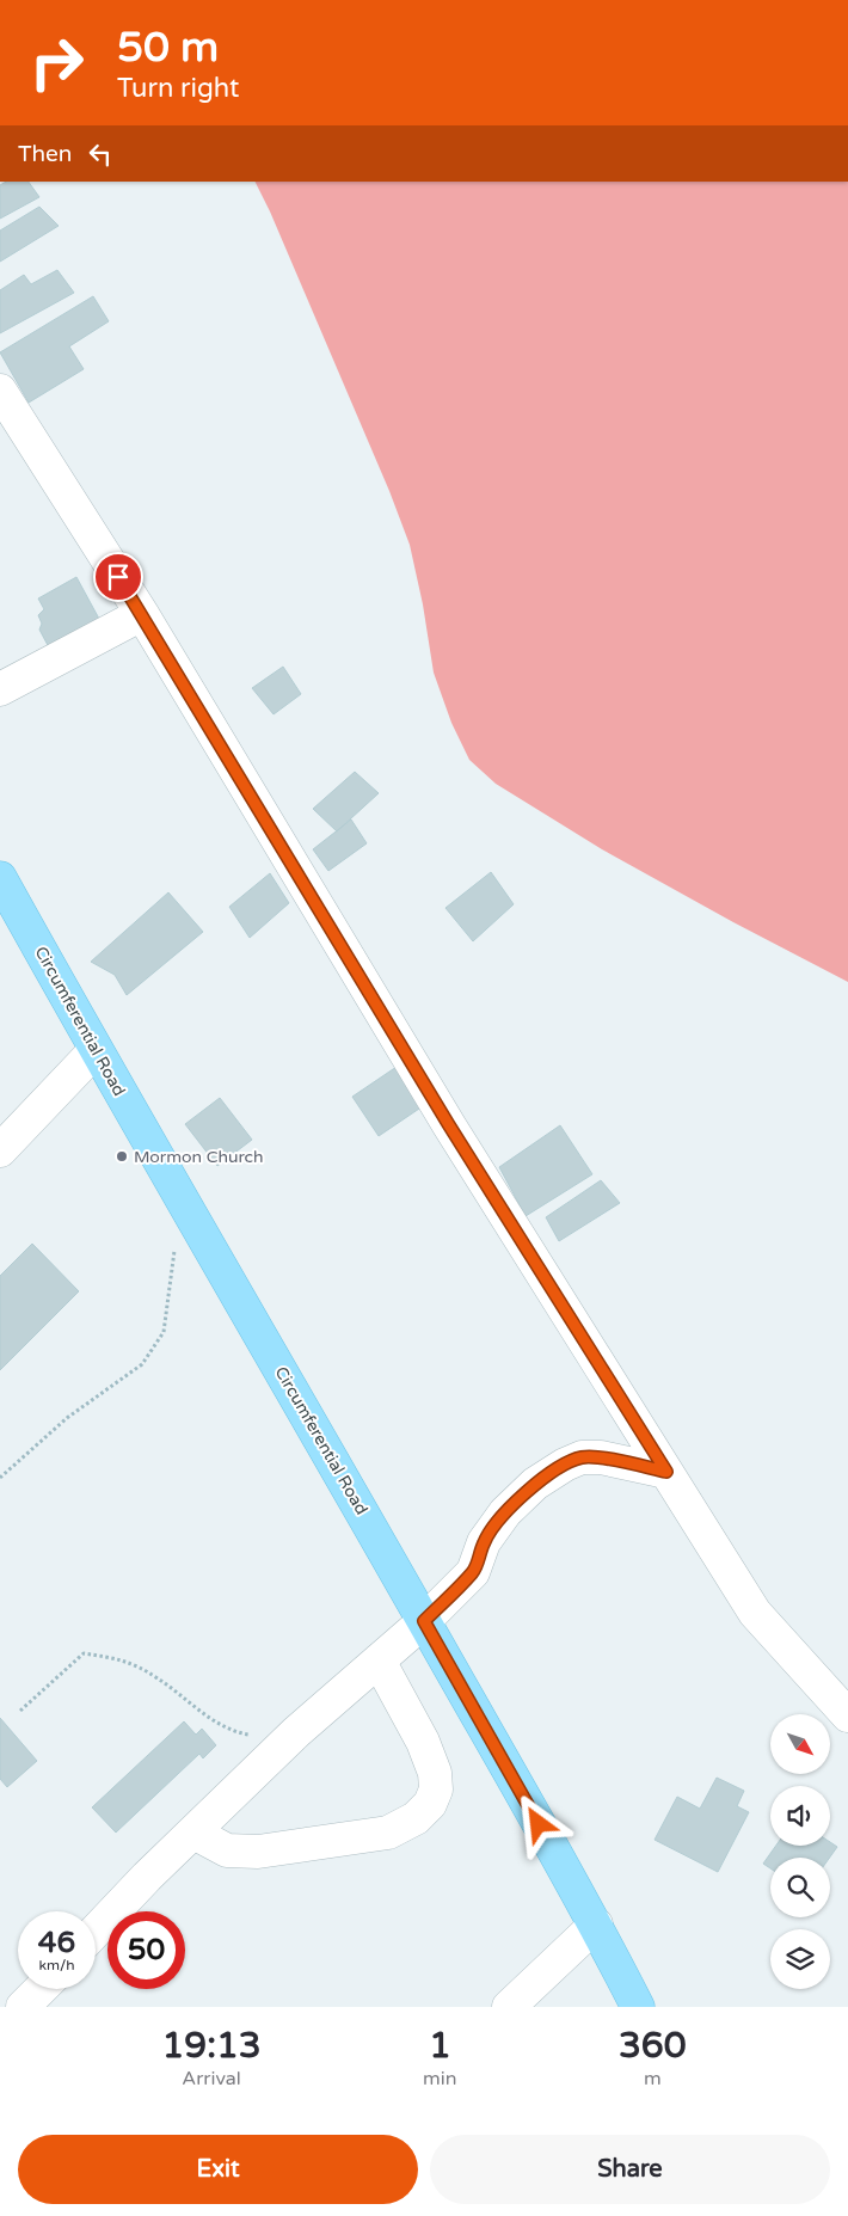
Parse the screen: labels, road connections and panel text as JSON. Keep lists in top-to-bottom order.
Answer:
{
  "streets": {
    "main road": ["Circumferential Road"]
  },
  "places": ["Mormon Church"],
  "north": "bottom right",
  "page": {
    "turn": ["50 m", "Turn right"],
    "then": "Then",
    "speed": "46 km/h",
    "limit": "50",
    "eta": [
      "19:13",
      "Arrival",
      "1",
      "min",
      "360",
      "m"
    ],
    "buttons": ["Exit", "Share"]
  }
}
